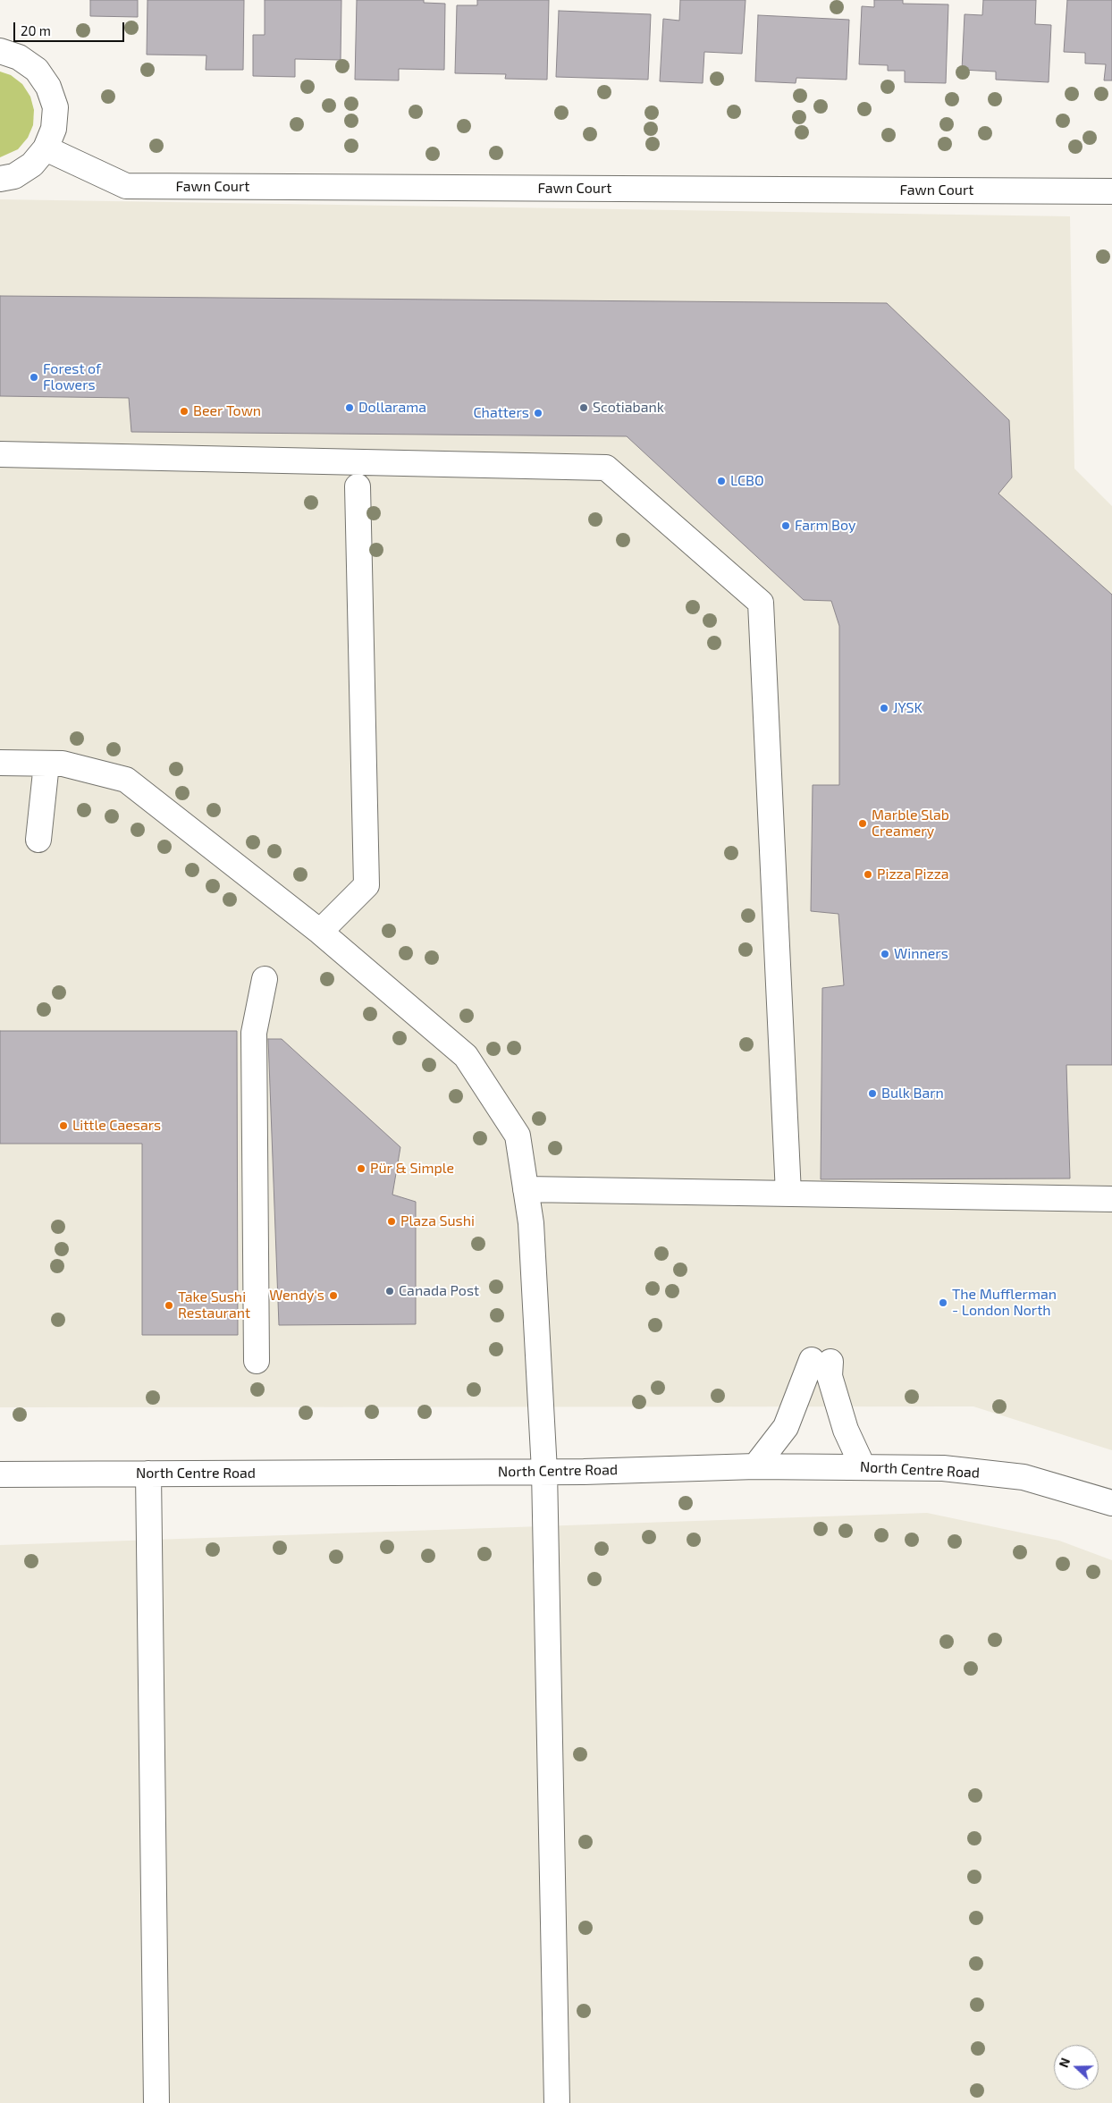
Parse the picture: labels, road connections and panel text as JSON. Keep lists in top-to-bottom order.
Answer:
{
  "streets": {
    "street": ["Fawn Court", "North Centre Road"]
  },
  "places": [
    "Forest of Flowers",
    "Dollarama",
    "Scotiabank",
    "Beer Town",
    "Chatters",
    "LCBO",
    "Farm Boy",
    "JYSK",
    "Marble Slab Creamery",
    "Pizza Pizza",
    "Winners",
    "Bulk Barn",
    "Little Caesars",
    "Pür & Simple",
    "Plaza Sushi",
    "Canada Post",
    "Wendy's",
    "The Mufflerman - London North",
    "Take Sushi Restaurant"
  ],
  "scale_bar": "20 m",
  "north": "left"
}
